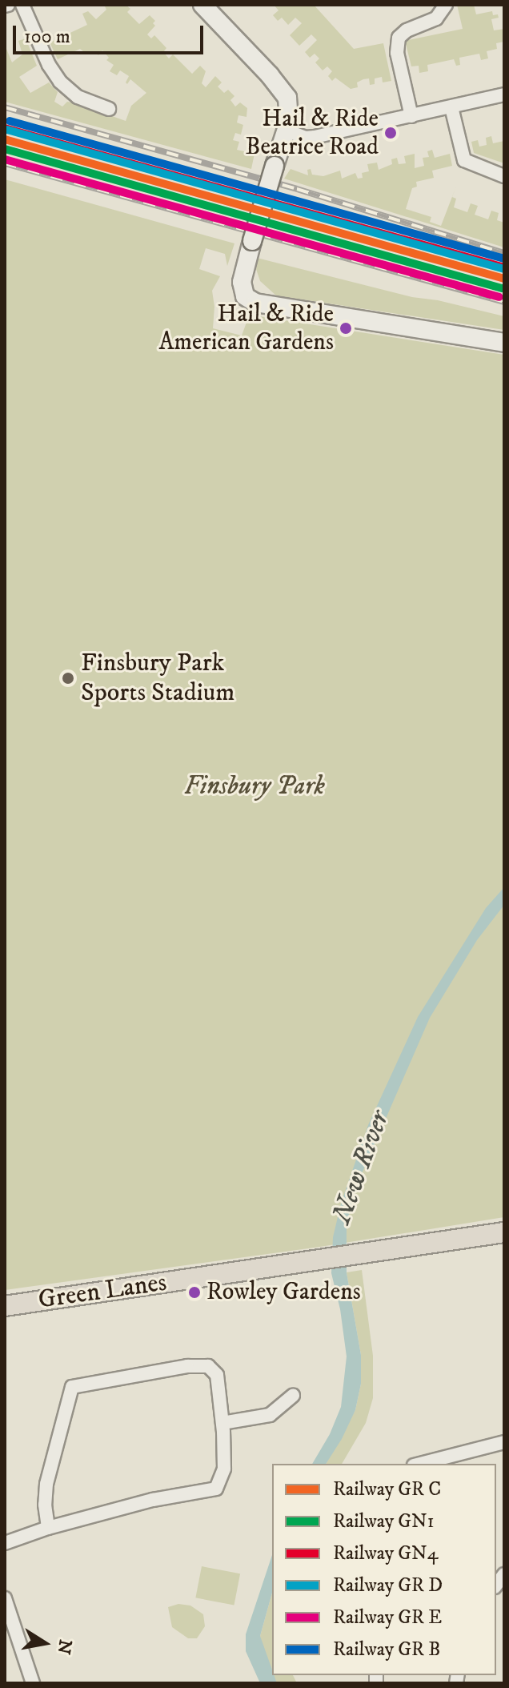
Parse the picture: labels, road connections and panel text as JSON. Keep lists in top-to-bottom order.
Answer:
{
  "streets": {
    "main road": ["Green Lanes"]
  },
  "water": ["New River"],
  "parks": ["Finsbury Park"],
  "places": [
    "Hail & Ride Beatrice Road",
    "Hail & Ride American Gardens",
    "Finsbury Park Sports Stadium",
    "Rowley Gardens"
  ],
  "lines": ["rail line GN4", "rail line GN1"],
  "legend": [
    "Railway GR C",
    "Railway GN1",
    "Railway GN4",
    "Railway GR D",
    "Railway GR E",
    "Railway GR B"
  ],
  "scale_bar": "100 m",
  "north": "right"
}
